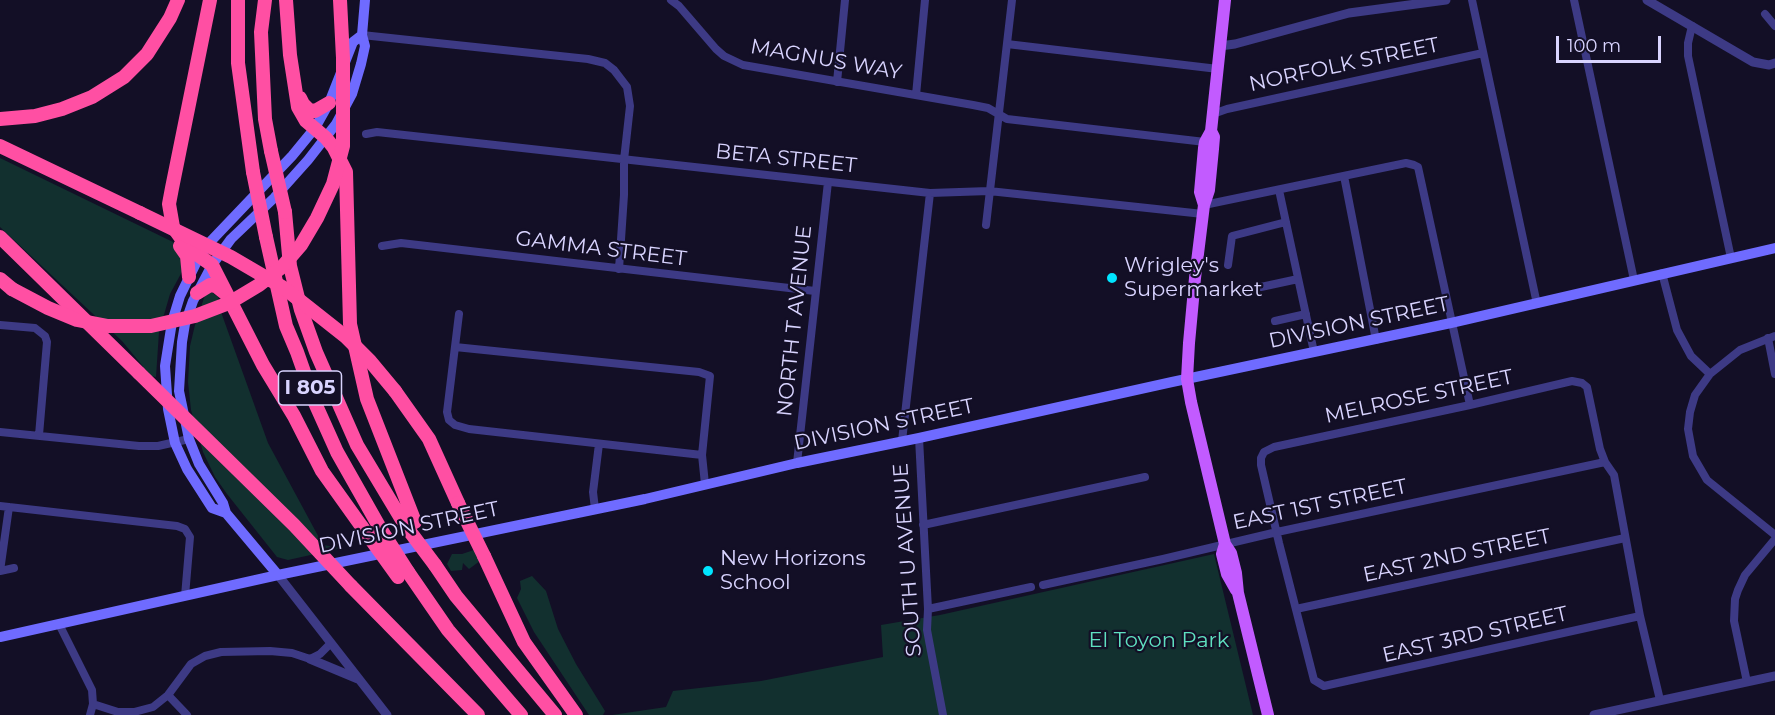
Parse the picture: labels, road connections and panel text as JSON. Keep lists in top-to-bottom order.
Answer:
{
  "streets": {
    "highway": ["I 805"],
    "main road": ["DIVISION STREET"],
    "street": [
      "MAGNUS WAY",
      "NORFOLK STREET",
      "BETA STREET",
      "GAMMA STREET",
      "NORTH T AVENUE",
      "MELROSE STREET",
      "EAST 1ST STREET",
      "EAST 2ND STREET",
      "SOUTH U AVENUE",
      "EAST 3RD STREET"
    ]
  },
  "crossings": [
    ["BETA STREET", "NORTH T AVENUE"],
    ["BETA STREET", "DIVISION STREET"],
    ["GAMMA STREET", "NORTH T AVENUE"],
    ["NORTH T AVENUE", "DIVISION STREET"],
    ["DIVISION STREET", "SOUTH U AVENUE"],
    ["MELROSE STREET", "EAST 1ST STREET"],
    ["EAST 2ND STREET", "EAST 3RD STREET"]
  ],
  "parks": ["El Toyon Park"],
  "places": ["Wrigley's Supermarket", "New Horizons School"],
  "scale_bar": "100 m"
}
